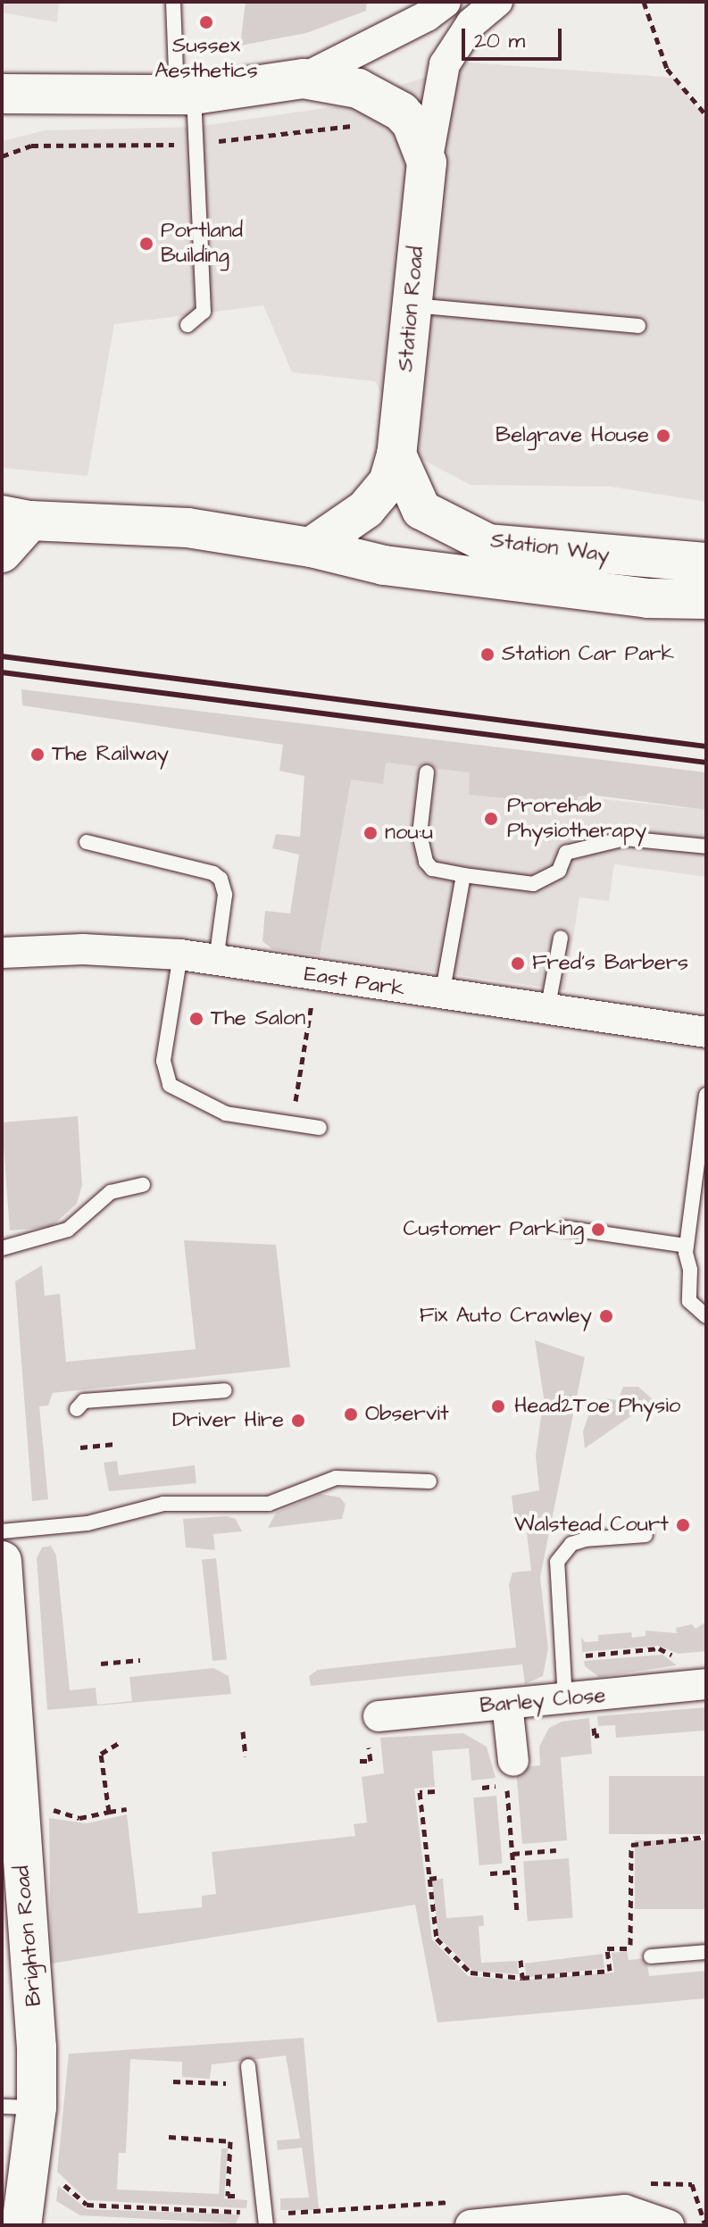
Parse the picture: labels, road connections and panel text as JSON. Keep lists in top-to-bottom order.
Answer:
{
  "streets": {
    "main road": ["Station Road", "Station Way", "Brighton Road"],
    "street": ["East Park", "Barley Close"]
  },
  "crossings": [
    ["Station Road", "Station Way"]
  ],
  "places": [
    "Sussex Aesthetics",
    "Portland Building",
    "Belgrave House",
    "Station Car Park",
    "The Railway",
    "Prorehab Physiotherapy",
    "nou:u",
    "Fred's Barbers",
    "The Salon",
    "Customer Parking",
    "Fix Auto Crawley",
    "Head2Toe Physio",
    "Observit",
    "Driver Hire",
    "Walstead Court"
  ],
  "scale_bar": "20 m"
}
